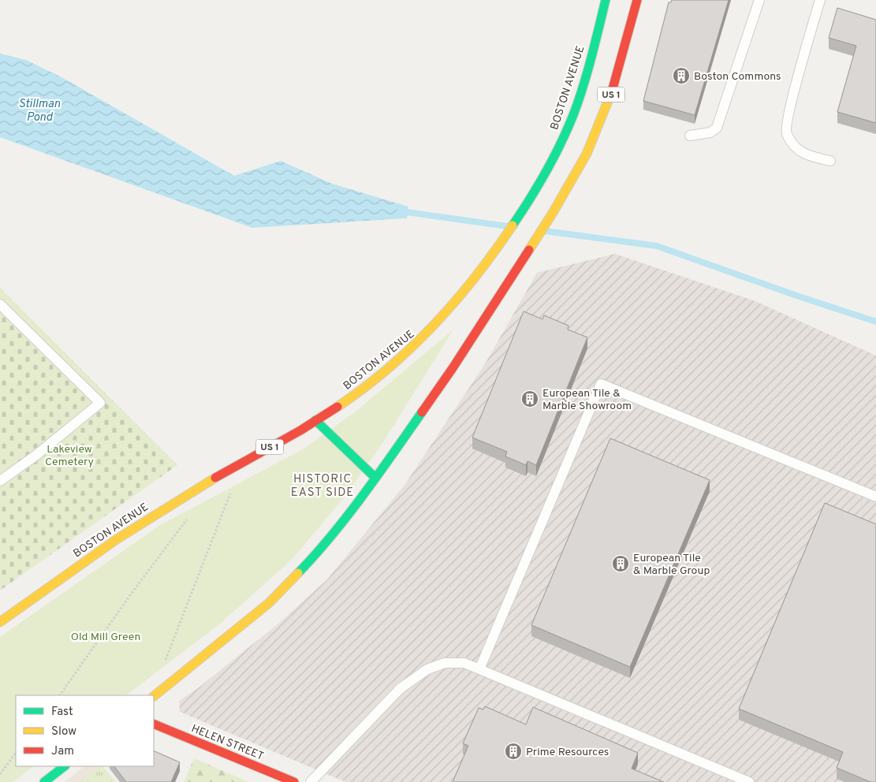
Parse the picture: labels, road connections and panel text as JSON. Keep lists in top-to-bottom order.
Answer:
{
  "streets": {
    "main road": ["BOSTON AVENUE", "US 1", "HELEN STREET"]
  },
  "districts": ["HISTORIC EAST SIDE"],
  "water": ["Stillman Pond"],
  "parks": ["Lakeview Cemetery", "Old Mill Green"],
  "places": {
    "building": [
      "Boston Commons",
      "European Tile & Marble Showroom",
      "European Tile & Marble Group",
      "Prime Resources"
    ]
  },
  "legend": ["Fast", "Slow", "Jam"]
}
